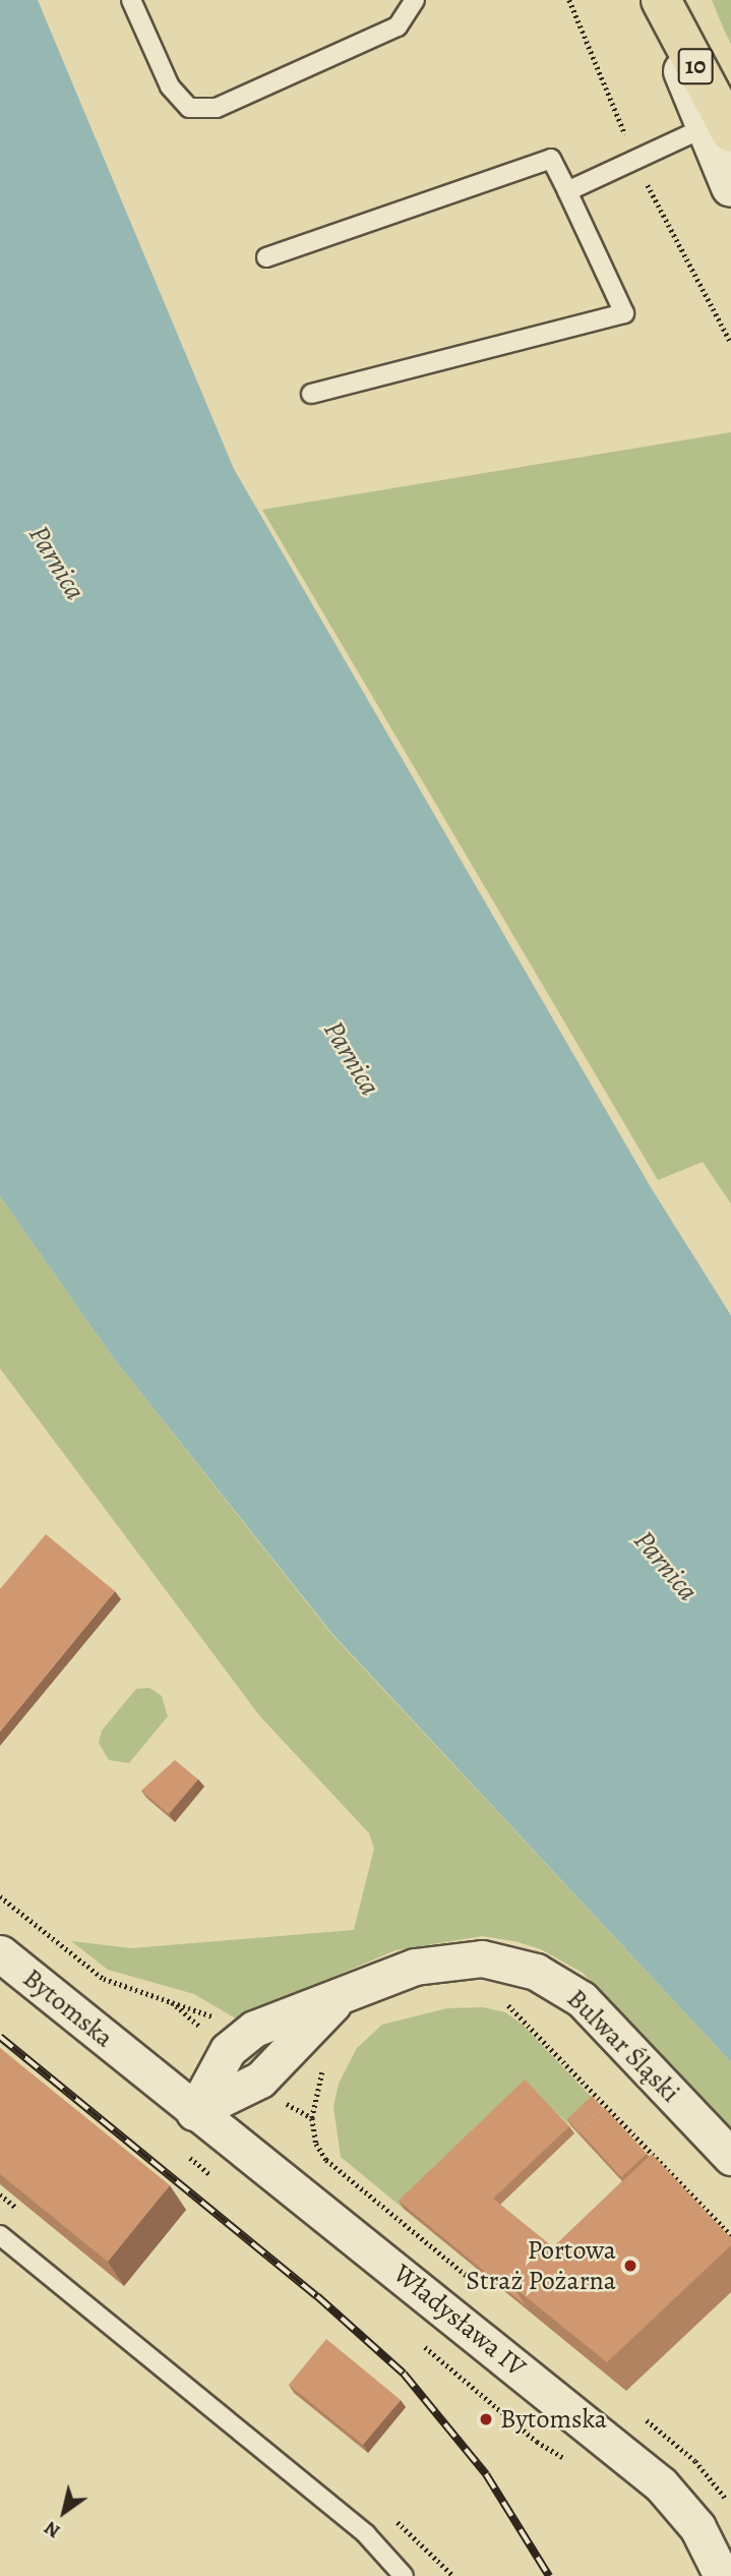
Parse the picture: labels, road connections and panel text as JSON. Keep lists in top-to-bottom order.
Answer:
{
  "streets": {
    "main road": ["10"],
    "street": ["Bytomska", "Bulwar Śląski", "Władysława IV"]
  },
  "crossings": [
    ["Bytomska", "Bulwar Śląski"],
    ["Bytomska", "Władysława IV"]
  ],
  "water": ["Parnica"],
  "places": ["Portowa Straż Pożarna", "Bytomska"],
  "north": "bottom left"
}
